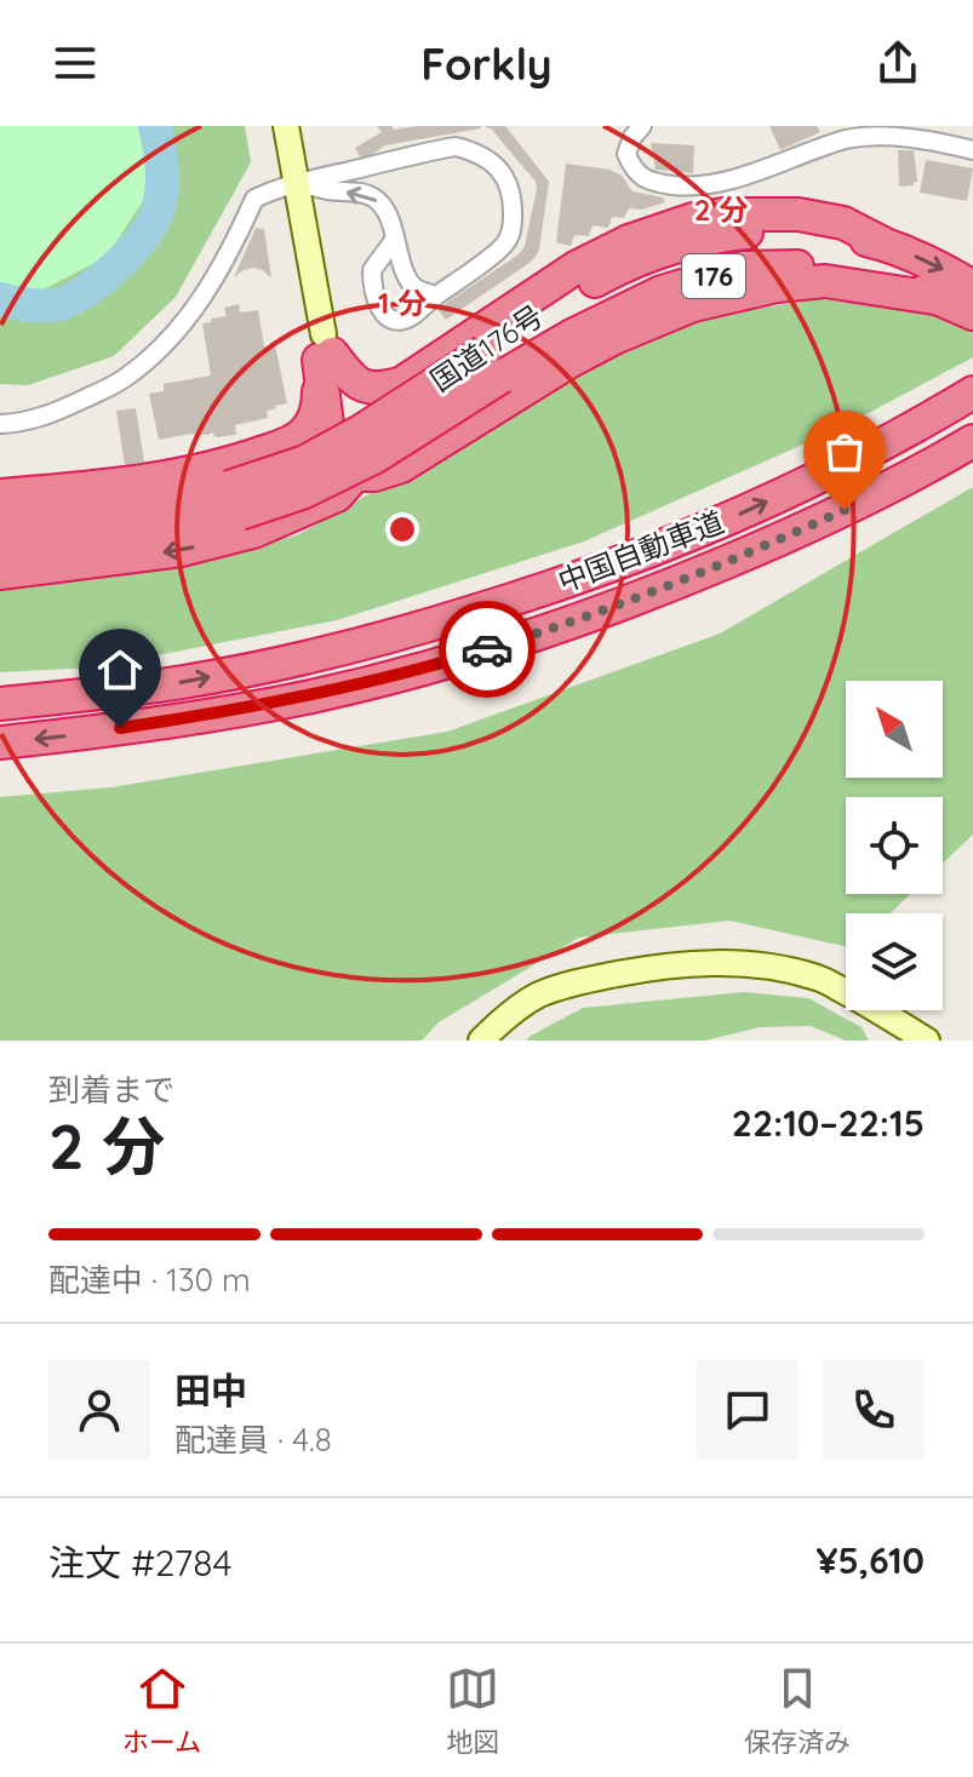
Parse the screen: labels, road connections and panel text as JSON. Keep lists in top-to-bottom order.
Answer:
{
  "streets": {
    "highway": ["176", "国道176号", "中国自動車道"]
  },
  "north": "top left",
  "page": {
    "header": "Forkly",
    "heading": ["2 分", "到着まで", "22:10–22:15"],
    "panel": [
      "田中",
      "配達員 · 4.8",
      "注文 #2784",
      "¥5,610"
    ],
    "bar": "配達中 · 130 m",
    "tabs": ["ホーム", "地図", "保存済み"]
  },
  "rings": ["2 分", "1 分"]
}
